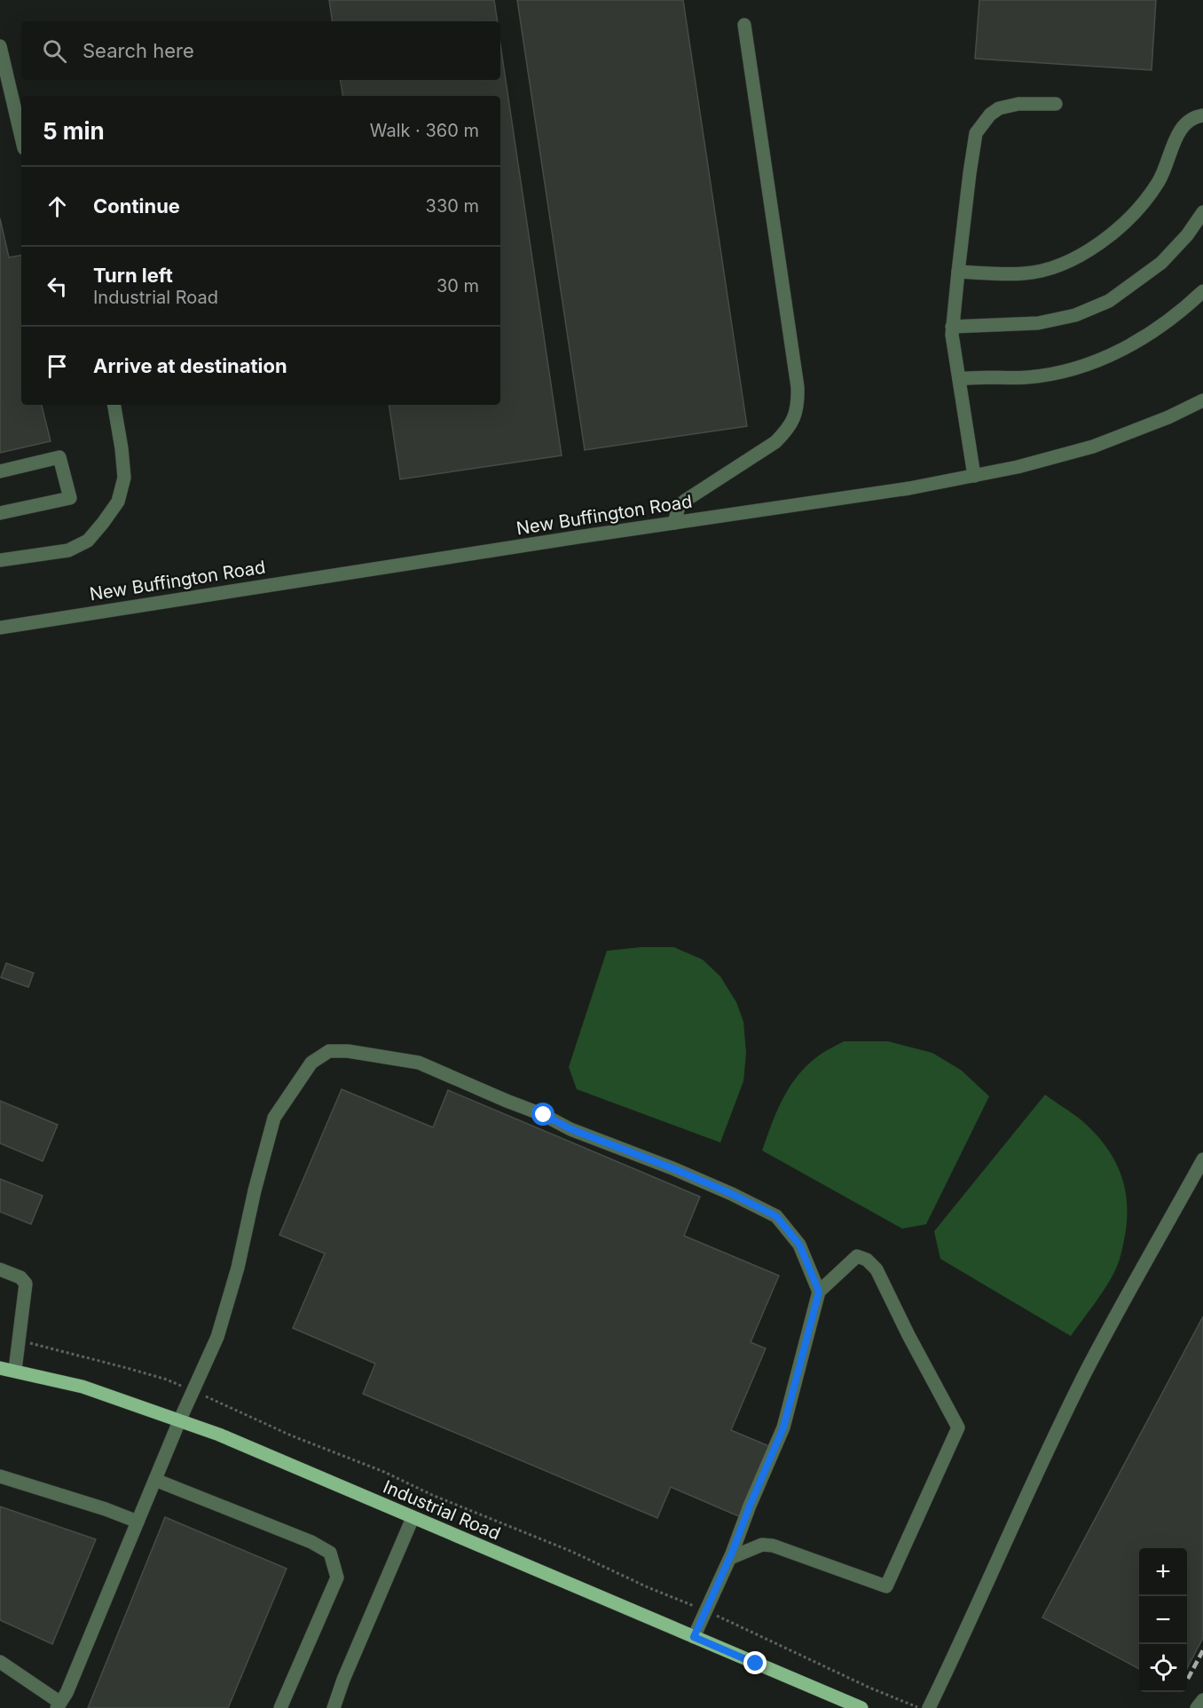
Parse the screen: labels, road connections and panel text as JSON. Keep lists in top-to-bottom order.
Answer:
{
  "streets": {
    "main road": ["Industrial Road"],
    "street": ["New Buffington Road"]
  },
  "page": {
    "search": "Search here",
    "heading": ["5 min", "Walk · 360 m"],
    "list": [
      ["Continue", "330 m"],
      ["Turn left", "Industrial Road", "30 m"],
      "Arrive at destination"
    ],
    "map_buttons": ["+", "−"]
  }
}
